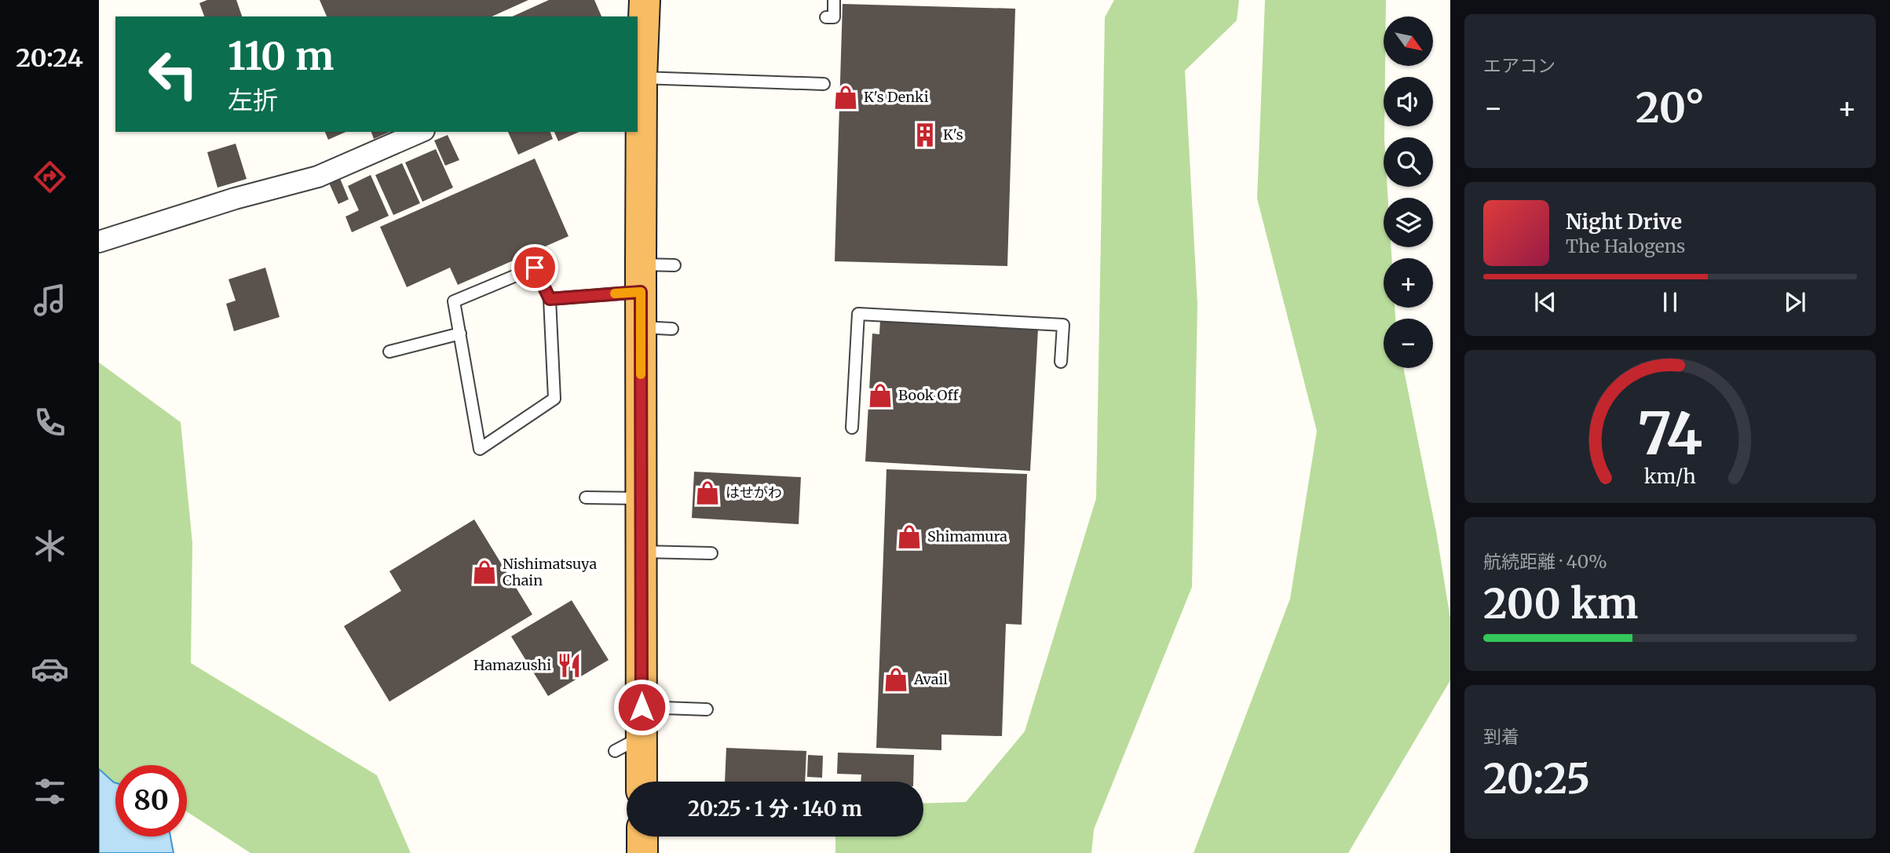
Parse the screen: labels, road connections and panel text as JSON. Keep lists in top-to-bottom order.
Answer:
{
  "places": {
    "shop": [
      "K's Denki",
      "Book Off",
      "はせがわ",
      "Shimamura",
      "Nishimatsuya Chain",
      "Avail"
    ],
    "building": ["K's"],
    "restaurant": ["Hamazushi"]
  },
  "north": "bottom right",
  "page": {
    "tabs": "20:24",
    "tile": [
      "エアコン",
      ["航続距離 · 40%", "200 km"],
      ["到着", "20:25"]
    ],
    "map_buttons": ["+", "−"],
    "turn": ["110 m", "左折"],
    "heat": ["−", "20°", "+"],
    "song": ["Night Drive", "The Halogens"],
    "limit": "80",
    "trip": "20:25 · 1 分 · 140 m",
    "gauge": ["74", "km/h"]
  }
}
